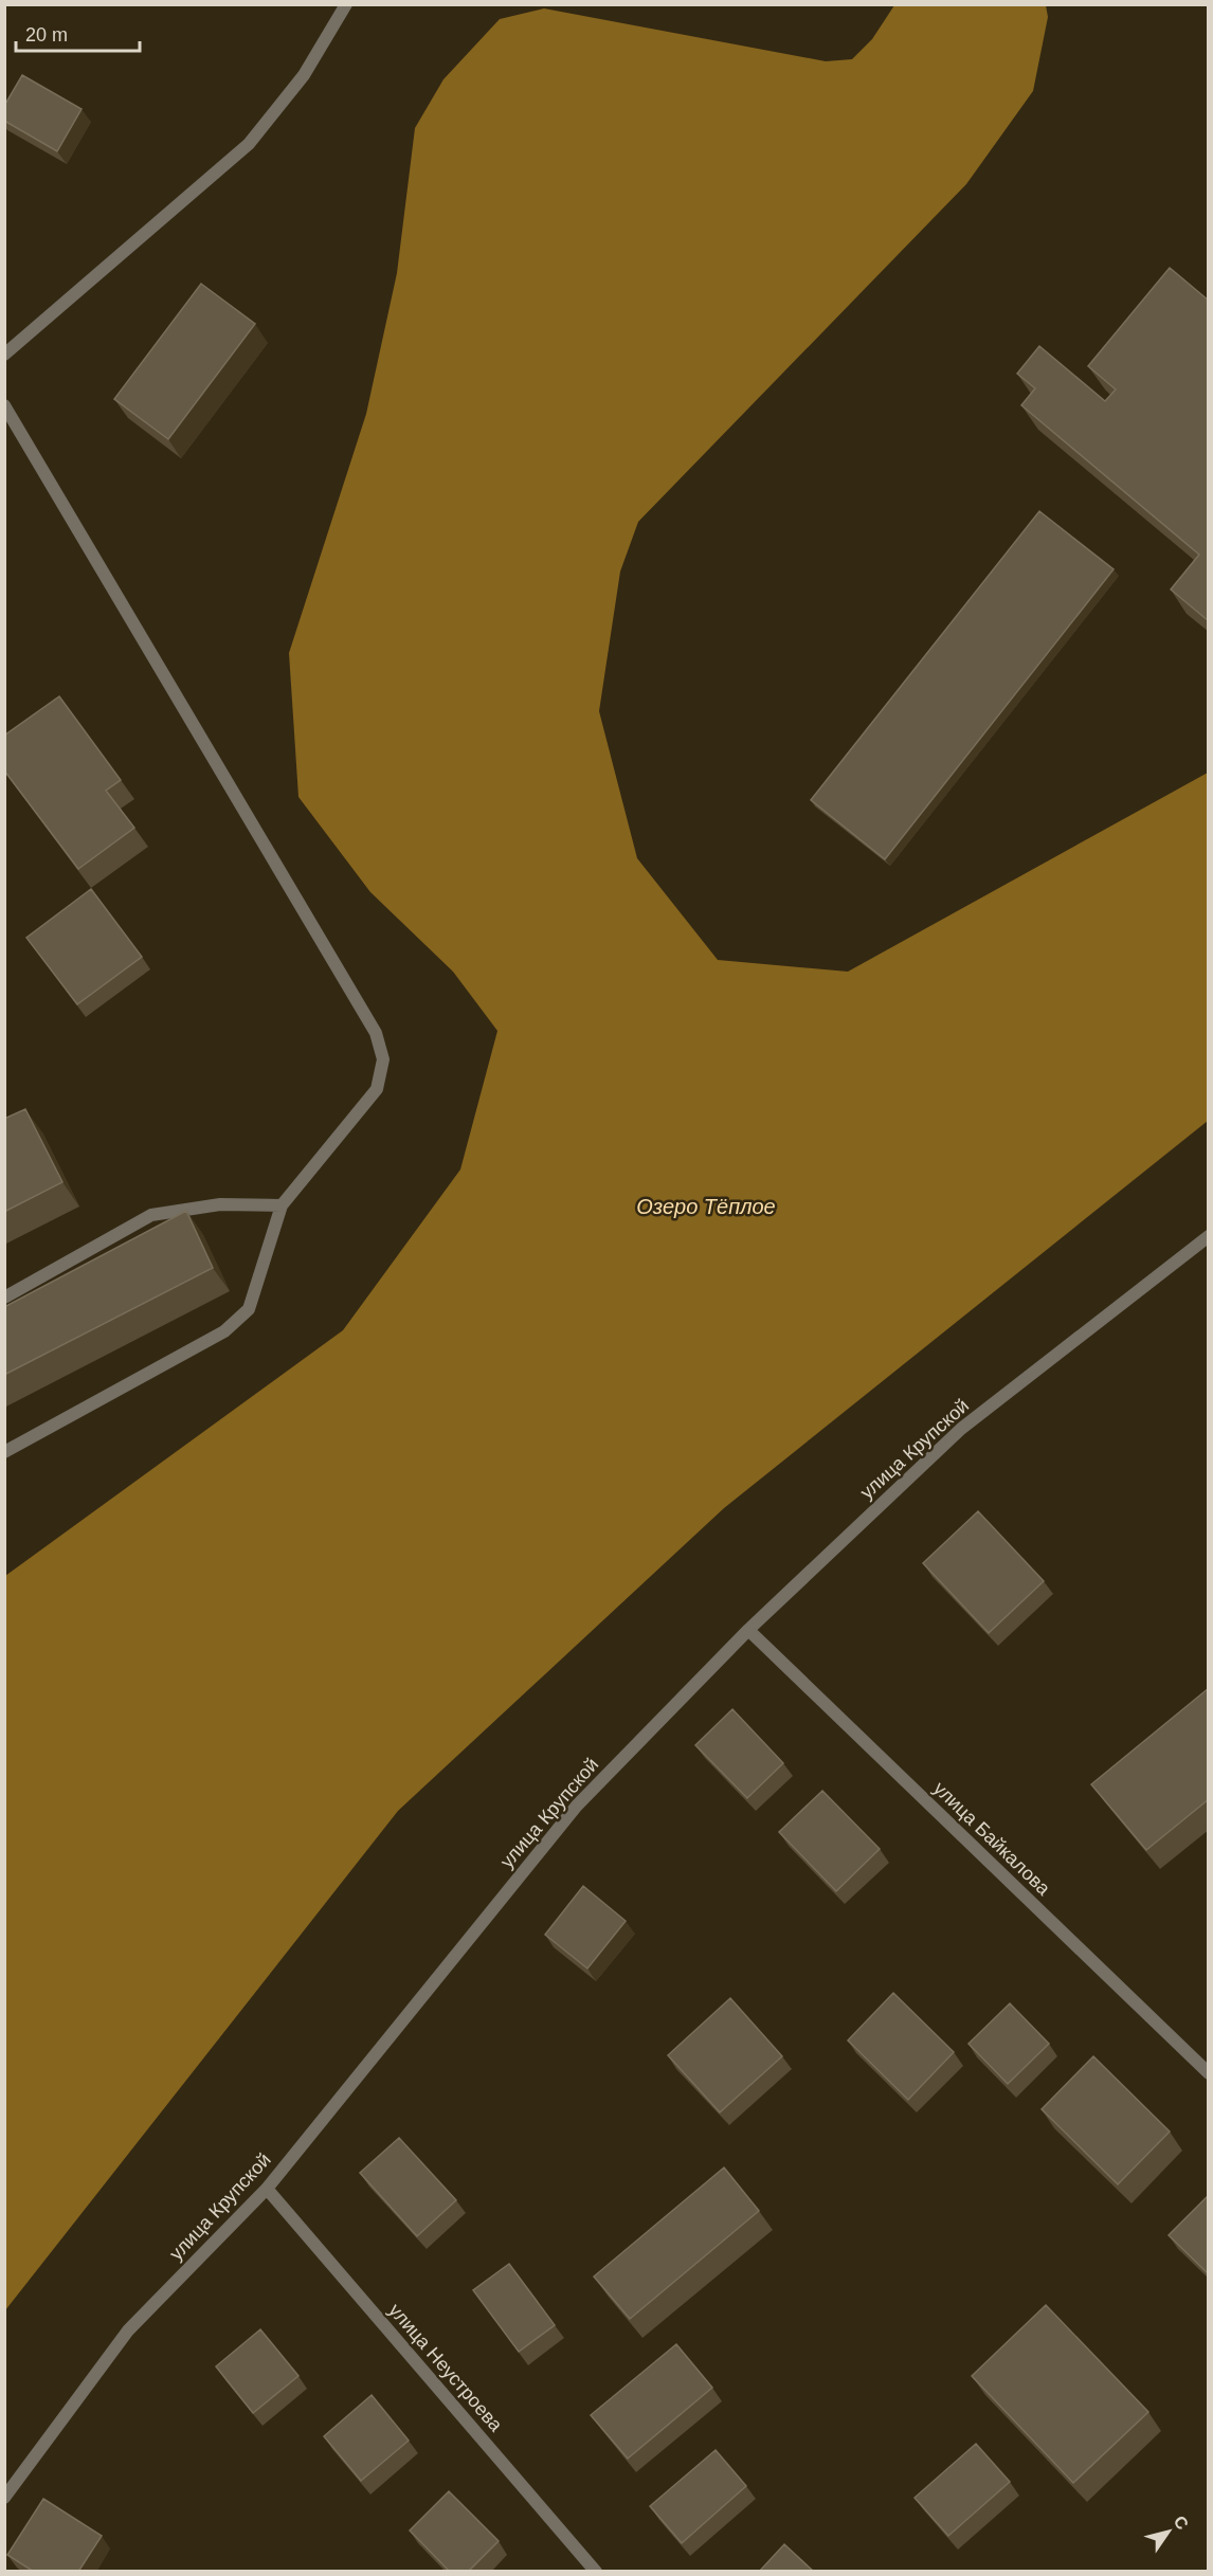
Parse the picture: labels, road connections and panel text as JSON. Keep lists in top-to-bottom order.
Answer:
{
  "streets": {
    "street": ["улица Крупской", "улица Байкалова", "улица Неустроева"]
  },
  "crossings": [
    ["улица Крупской", "улица Байкалова"],
    ["улица Крупской", "улица Неустроева"]
  ],
  "water": ["Озеро Тёплое"],
  "scale_bar": "20 m",
  "north": "top right"
}
